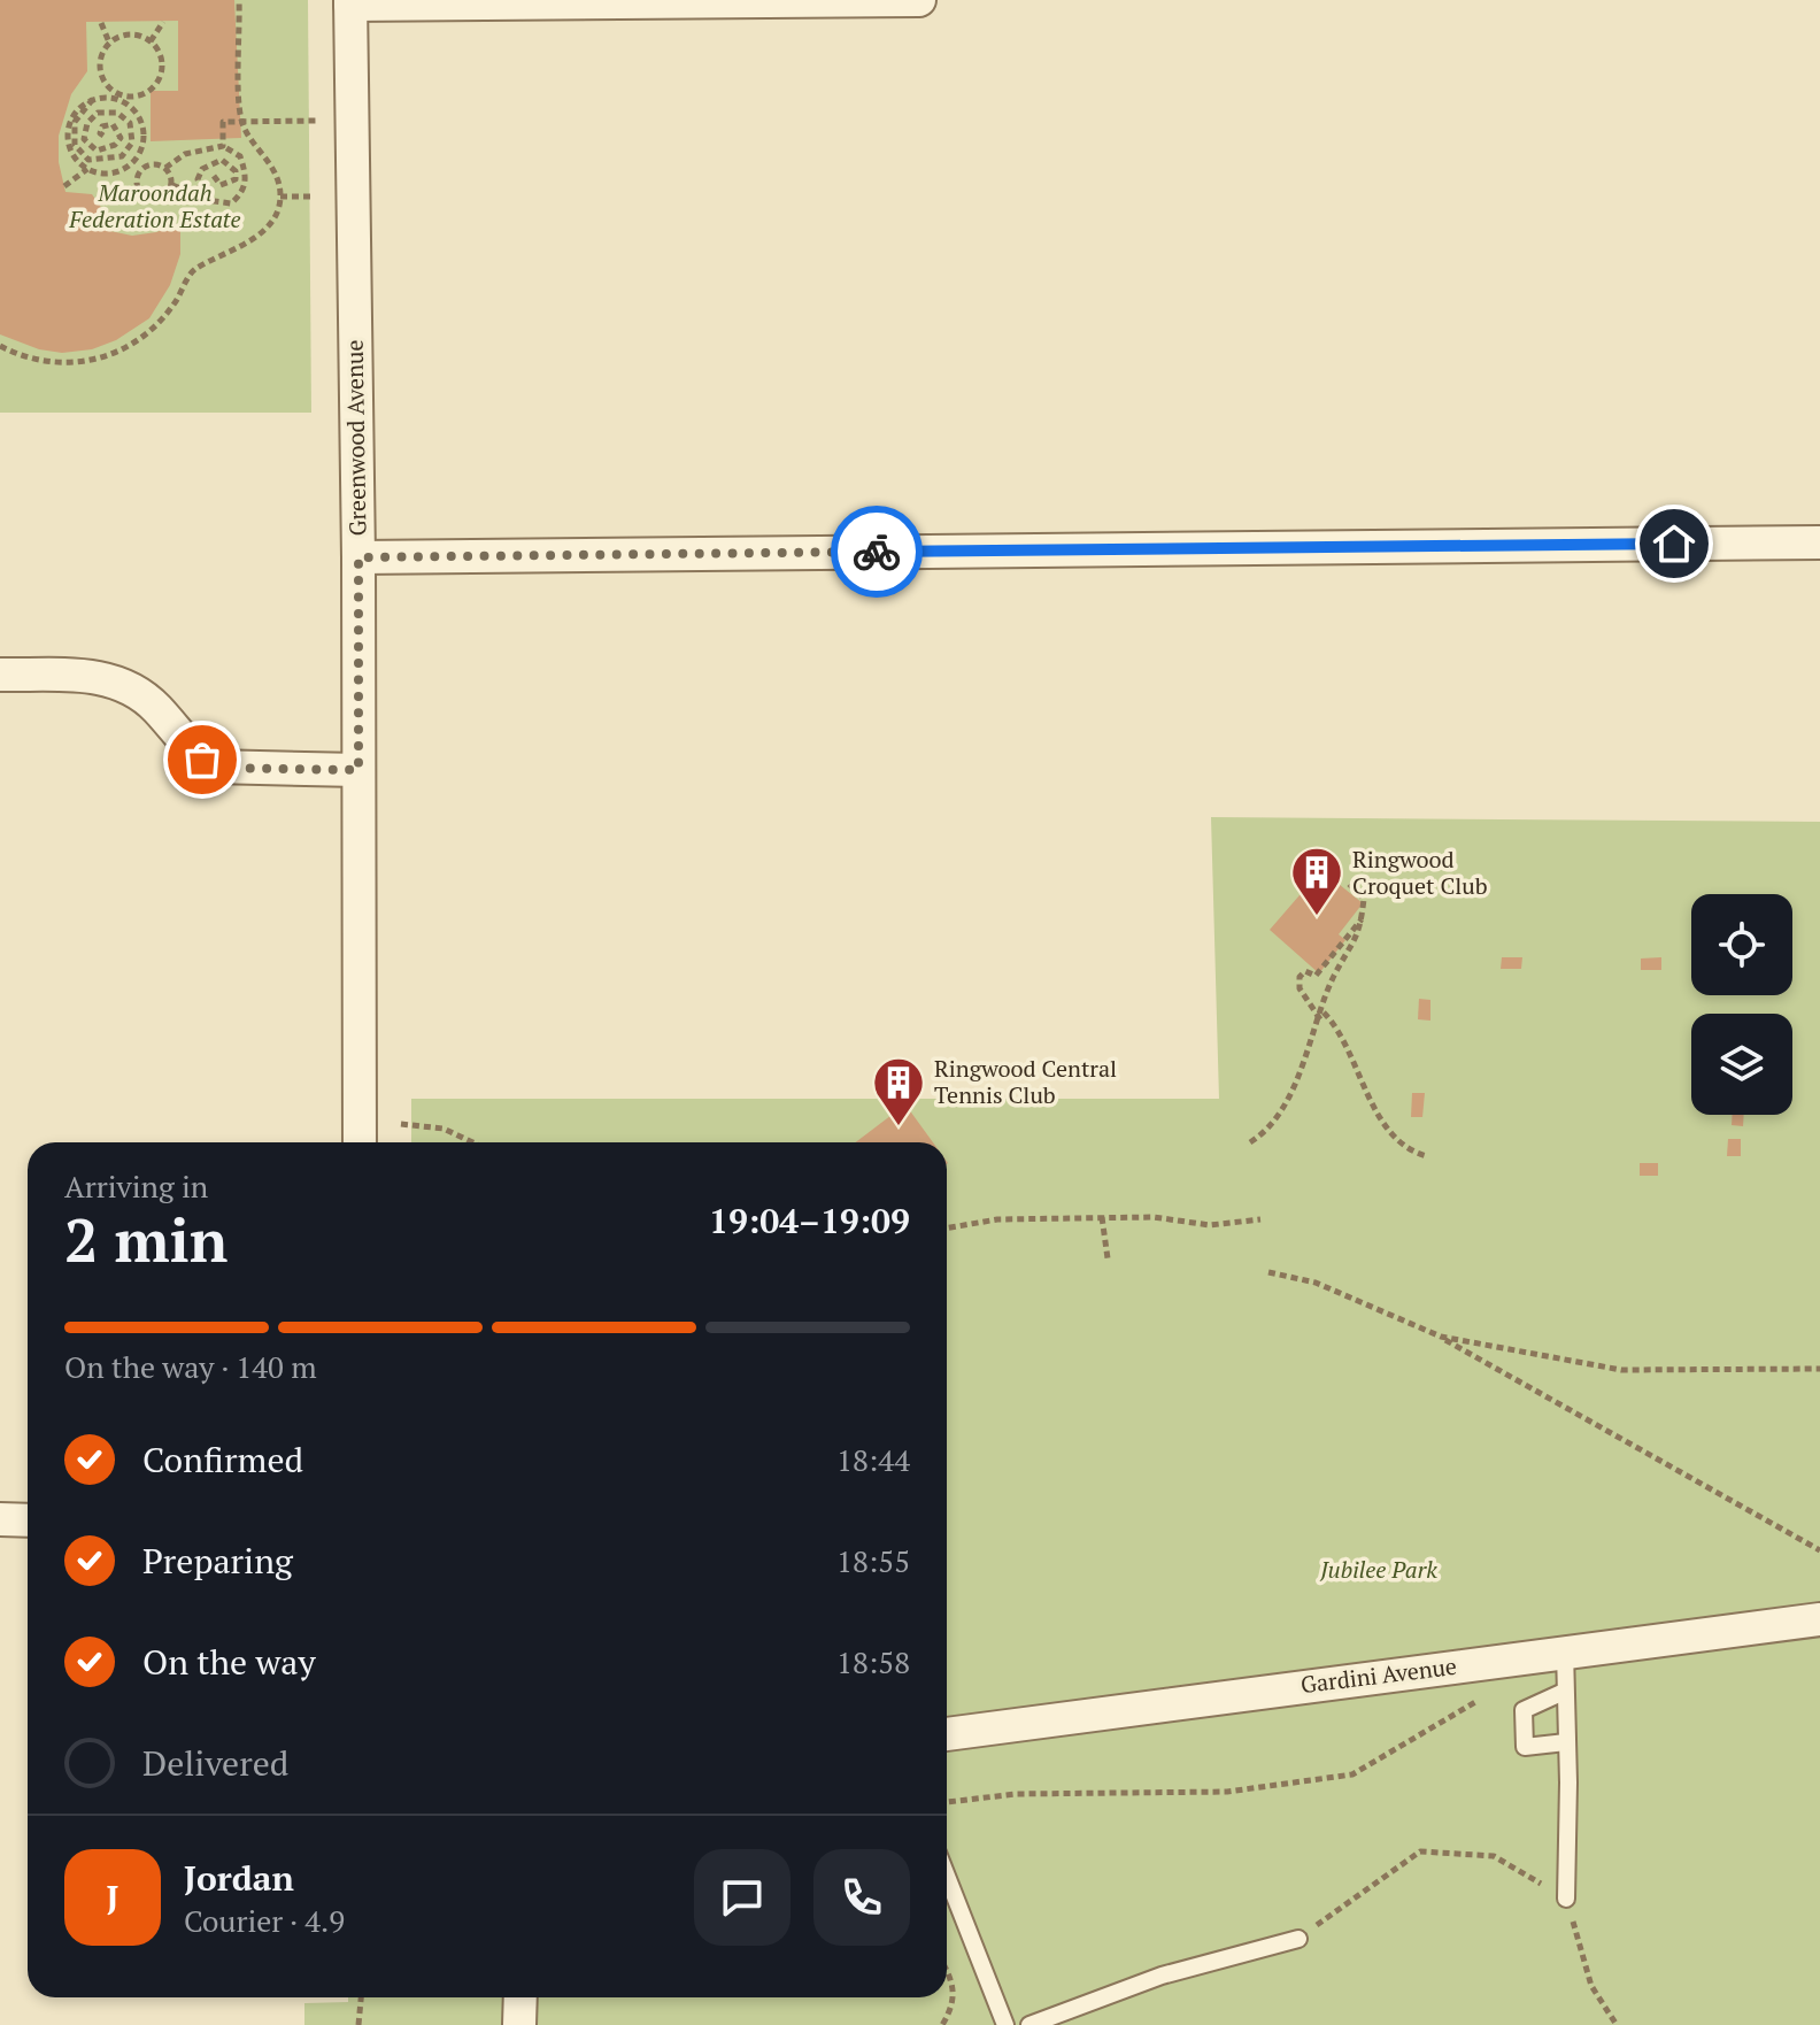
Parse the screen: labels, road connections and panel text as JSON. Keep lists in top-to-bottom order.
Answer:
{
  "streets": {
    "street": ["Greenwood Avenue", "Gardini Avenue"]
  },
  "parks": ["Maroondah Federation Estate", "Jubilee Park"],
  "places": {
    "building": ["Ringwood Croquet Club", "Ringwood Central Tennis Club"]
  },
  "page": {
    "heading": ["2 min", "Arriving in", "19:04–19:09"],
    "panel": ["Jordan", "Courier · 4.9"],
    "bar": "On the way · 140 m",
    "list": [
      ["Confirmed", "18:44"],
      ["Preparing", "18:55"],
      ["On the way", "18:58"],
      "Delivered"
    ],
    "round": "J"
  }
}
